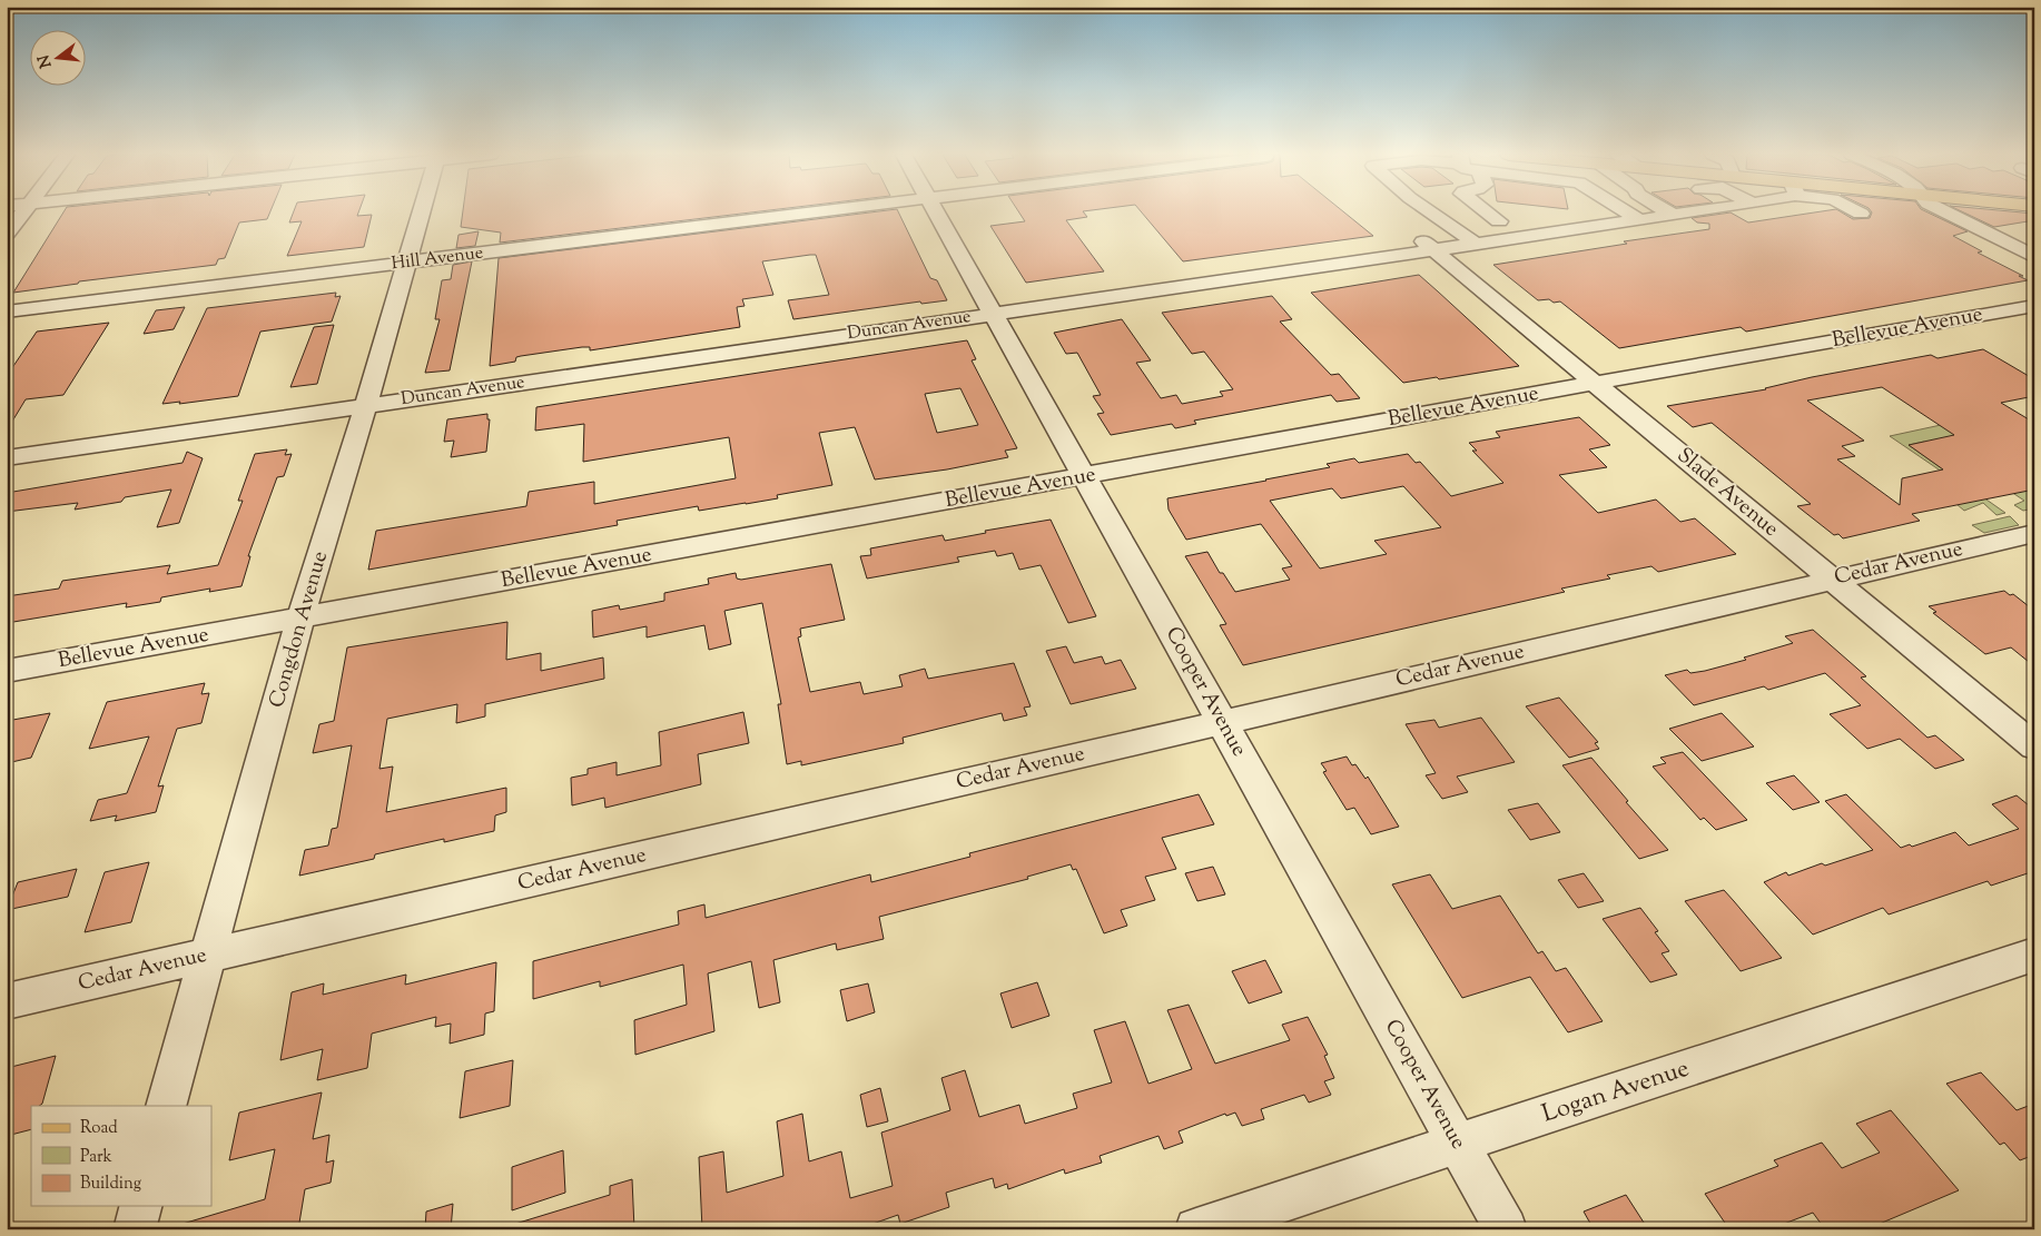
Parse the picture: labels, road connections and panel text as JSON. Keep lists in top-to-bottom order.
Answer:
{
  "streets": {
    "street": [
      "Hill Avenue",
      "Duncan Avenue",
      "Bellevue Avenue",
      "Slade Avenue",
      "Cedar Avenue",
      "Congdon Avenue",
      "Cooper Avenue",
      "Logan Avenue"
    ]
  },
  "crossings": [
    ["Hill Avenue", "Congdon Avenue"],
    ["Duncan Avenue", "Slade Avenue"],
    ["Duncan Avenue", "Congdon Avenue"],
    ["Duncan Avenue", "Cooper Avenue"],
    ["Bellevue Avenue", "Slade Avenue"],
    ["Bellevue Avenue", "Congdon Avenue"],
    ["Bellevue Avenue", "Cooper Avenue"],
    ["Slade Avenue", "Cedar Avenue"],
    ["Cedar Avenue", "Congdon Avenue"],
    ["Cedar Avenue", "Cooper Avenue"],
    ["Cooper Avenue", "Logan Avenue"]
  ],
  "legend": ["Road", "Park", "Building"],
  "north": "left"
}
